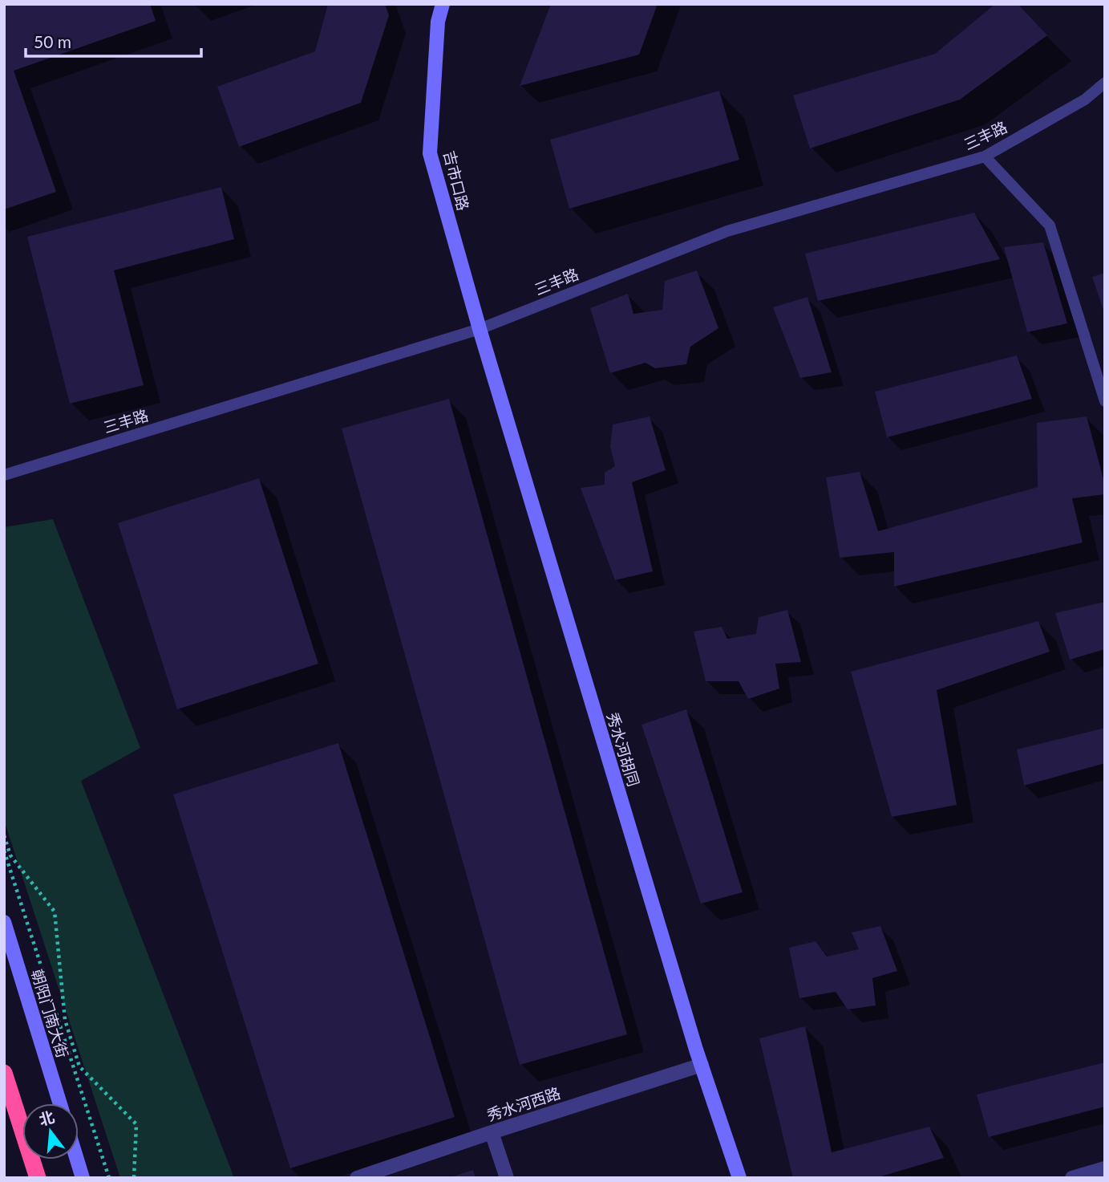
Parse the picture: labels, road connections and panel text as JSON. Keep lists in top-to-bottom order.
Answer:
{
  "streets": {
    "street": [
      "吉市口路",
      "秀水河胡同",
      "朝阳门南大街",
      "秀水河西路"
    ],
    "lane": ["三丰路"]
  },
  "crossings": [
    ["三丰路", "吉市口路"],
    ["三丰路", "秀水河胡同"],
    ["吉市口路", "秀水河胡同"],
    ["秀水河胡同", "秀水河西路"]
  ],
  "scale_bar": "50 m",
  "north": "top"
}
